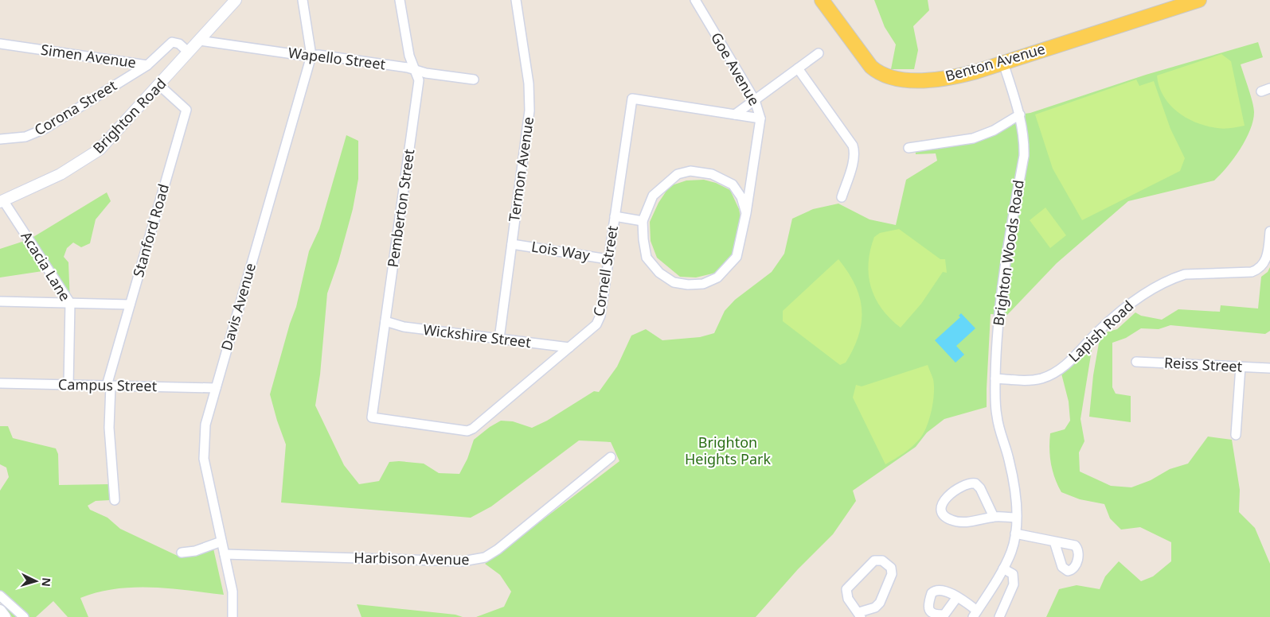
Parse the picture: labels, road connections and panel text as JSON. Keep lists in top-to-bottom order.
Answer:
{
  "streets": {
    "main road": ["Benton Avenue"],
    "street": [
      "Simen Avenue",
      "Wapello Street",
      "Goe Avenue",
      "Corona Street",
      "Brighton Road",
      "Termon Avenue",
      "Pemberton Street",
      "Stanford Road",
      "Lois Way",
      "Brighton Woods Road",
      "Acacia Lane",
      "Cornell Street",
      "Davis Avenue",
      "Lapish Road",
      "Wickshire Street",
      "Reiss Street",
      "Campus Street",
      "Harbison Avenue"
    ]
  },
  "crossings": [
    ["Simen Avenue", "Corona Street"],
    ["Simen Avenue", "Brighton Road"],
    ["Wapello Street", "Brighton Road"],
    ["Wapello Street", "Pemberton Street"],
    ["Wapello Street", "Davis Avenue"],
    ["Benton Avenue", "Brighton Woods Road"],
    ["Brighton Road", "Stanford Road"],
    ["Brighton Road", "Acacia Lane"],
    ["Termon Avenue", "Lois Way"],
    ["Termon Avenue", "Wickshire Street"],
    ["Pemberton Street", "Cornell Street"],
    ["Pemberton Street", "Wickshire Street"],
    ["Stanford Road", "Campus Street"],
    ["Lois Way", "Cornell Street"],
    ["Brighton Woods Road", "Lapish Road"],
    ["Acacia Lane", "Campus Street"],
    ["Cornell Street", "Wickshire Street"],
    ["Davis Avenue", "Campus Street"],
    ["Davis Avenue", "Harbison Avenue"]
  ],
  "parks": ["Brighton Heights Park"],
  "north": "right"
}
